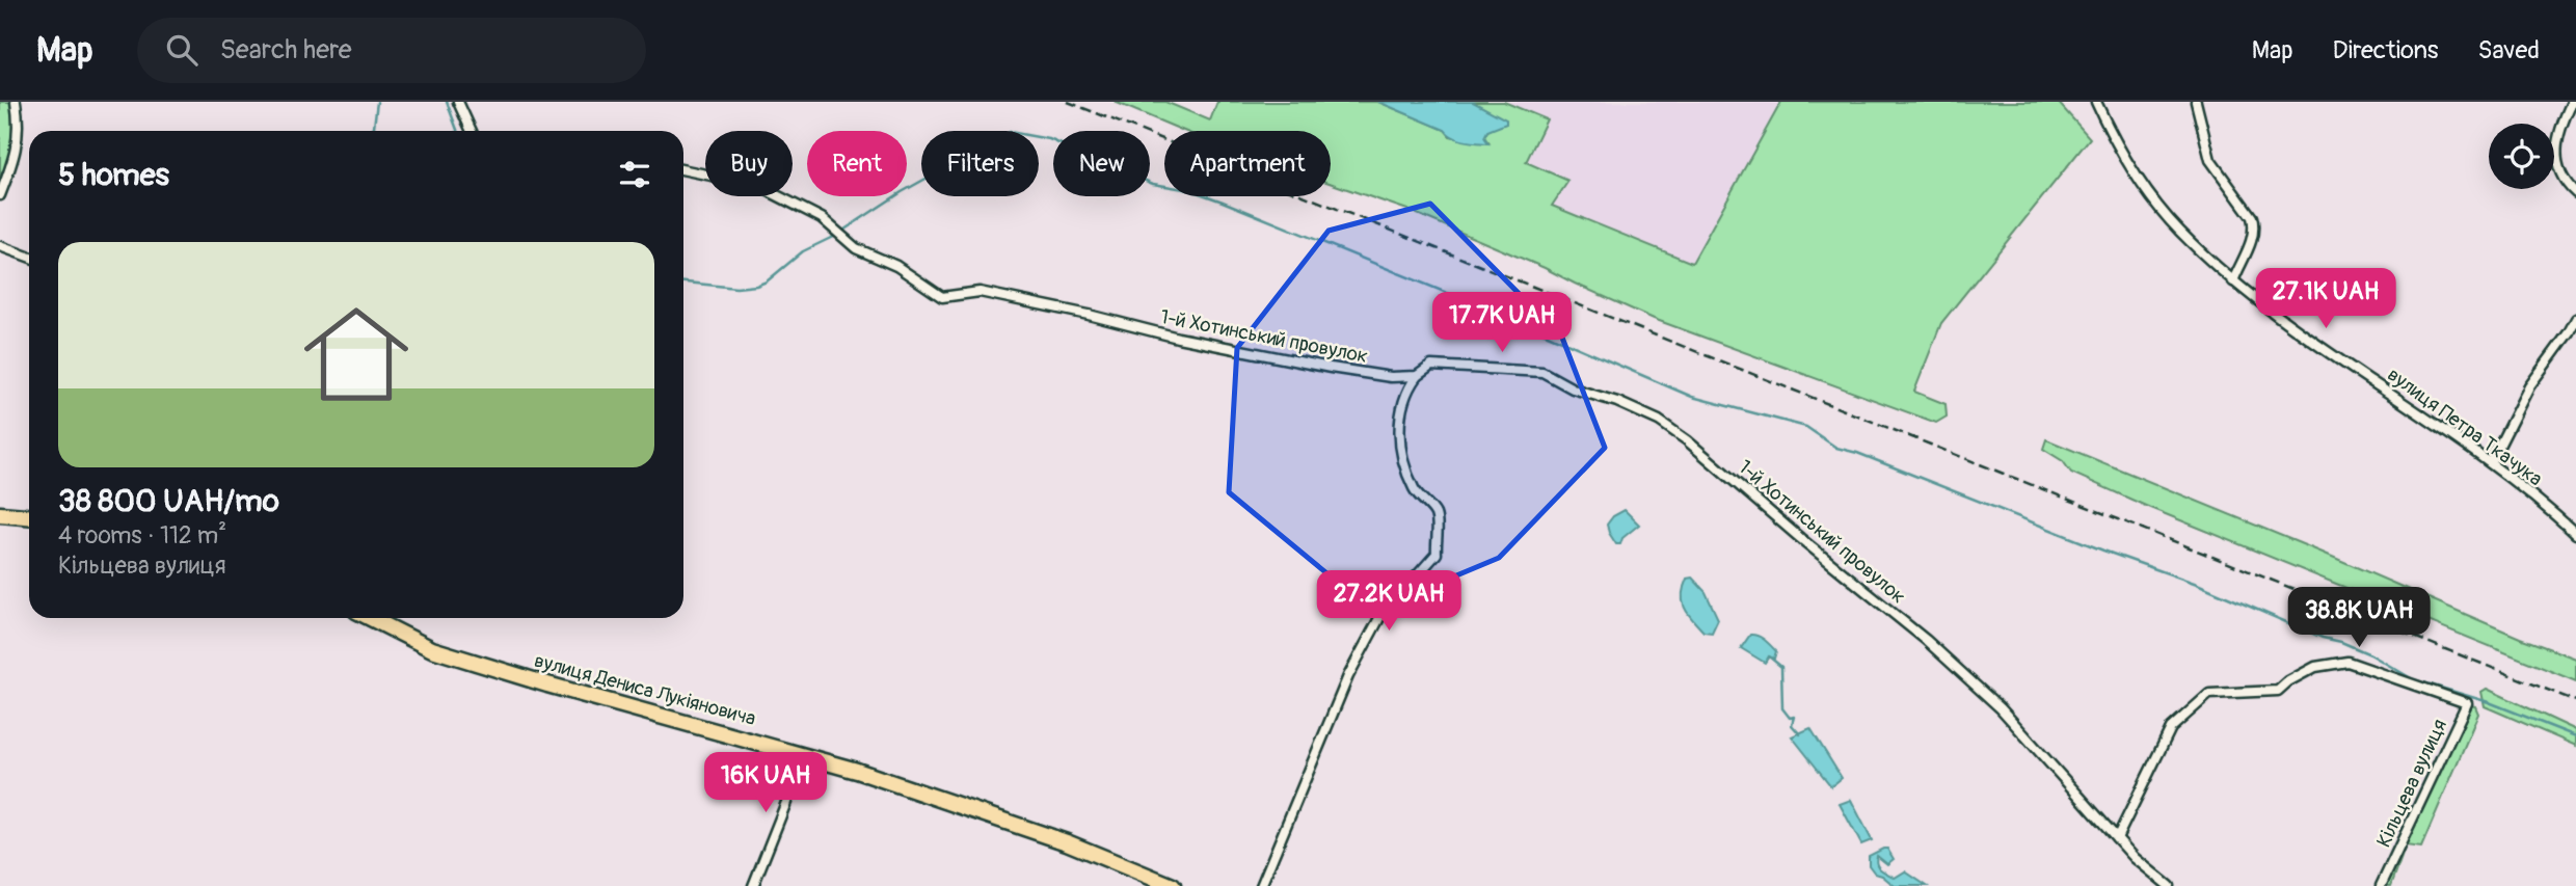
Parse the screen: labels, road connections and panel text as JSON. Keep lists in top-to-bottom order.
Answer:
{
  "streets": {
    "highway": ["вулиця Дениса Лукіяновича"],
    "street": ["1-й Хотинський провулок", "вулиця Петра Ткачука", "Кільцева вулиця"]
  },
  "crossings": [
    ["1-й Хотинський провулок", "Кільцева вулиця"]
  ],
  "page": {
    "header": "Map",
    "search": "Search here",
    "nav": ["Map", "Directions", "Saved"],
    "chip": [
      "Buy",
      "Rent",
      "Filters",
      "New",
      "Apartment"
    ],
    "heading": "5 homes",
    "list": [
      {
        "name": "38 800 UAH/mo",
        "note": "4 rooms · 112 m² · Кільцева вулиця"
      }
    ],
    "price": [
      "27.1K UAH",
      "17.7K UAH",
      "27.2K UAH",
      "38.8K UAH",
      "16K UAH"
    ]
  }
}
